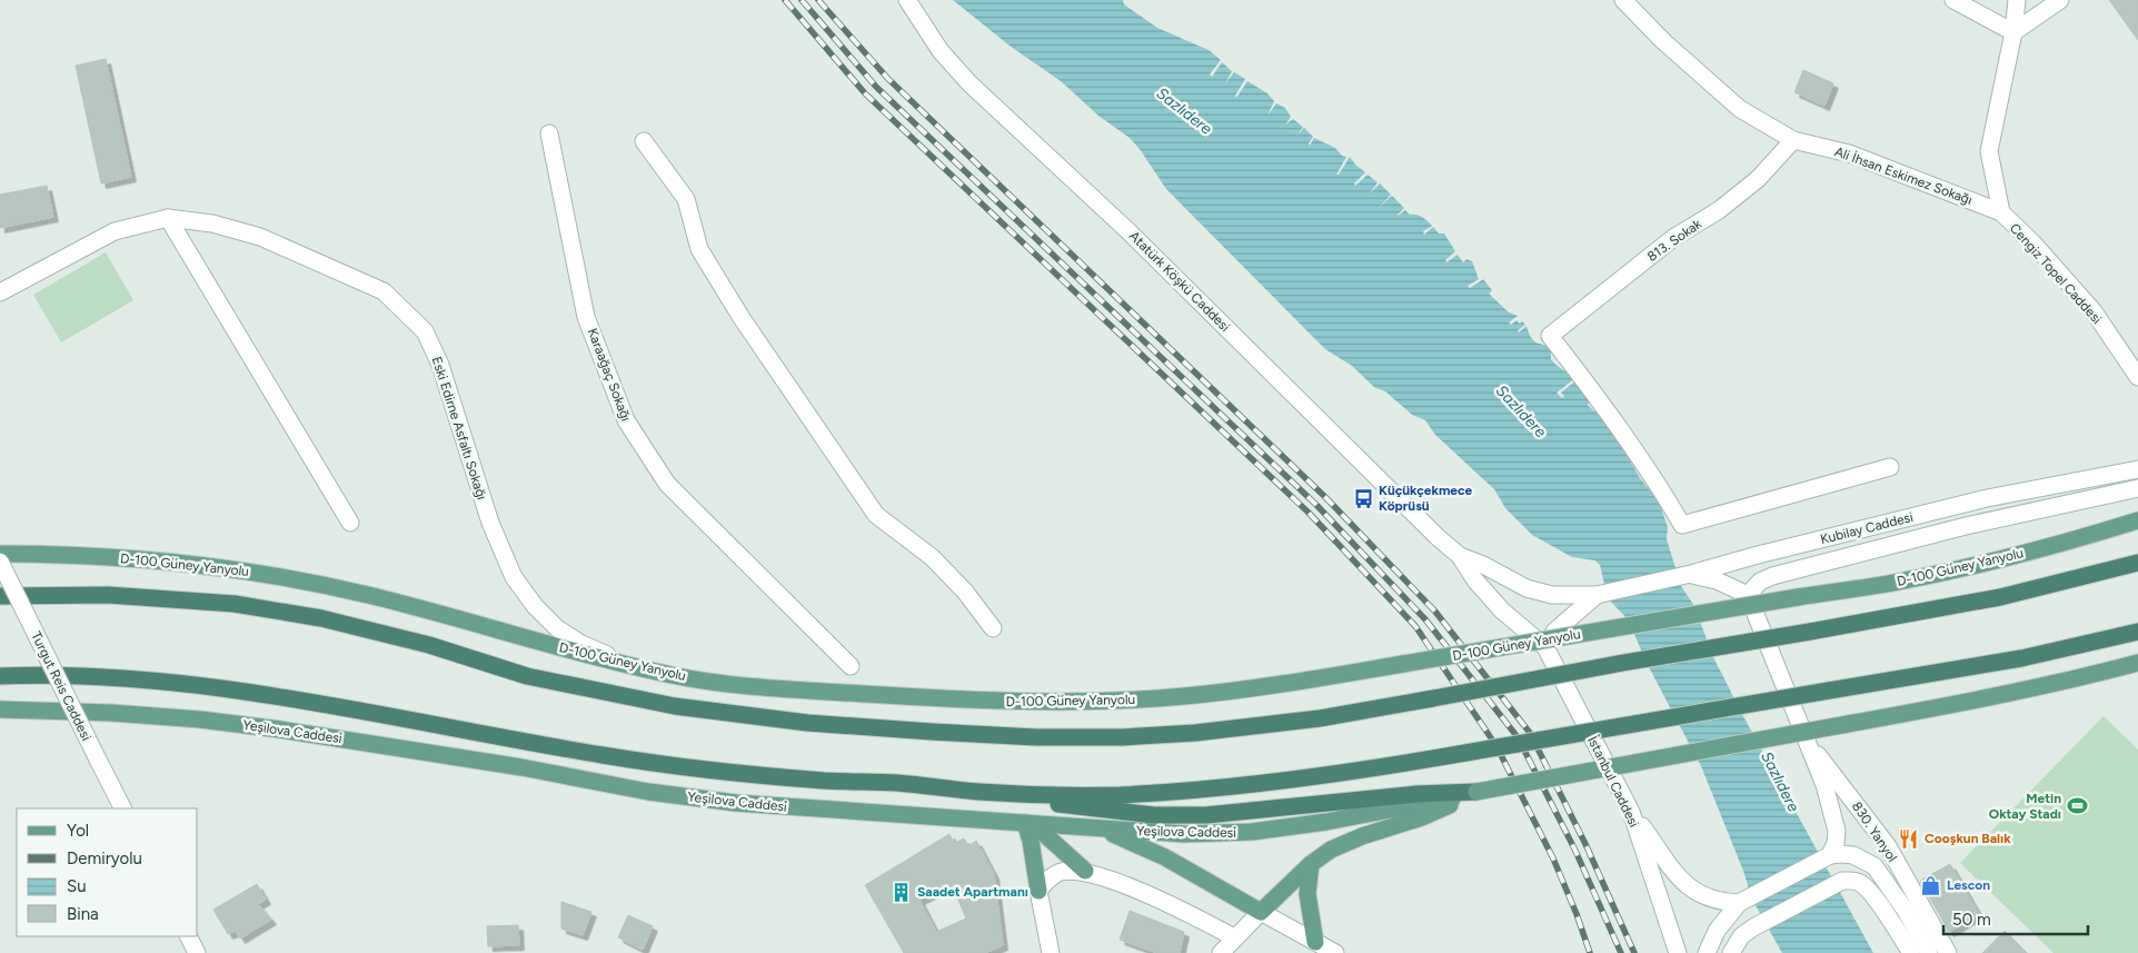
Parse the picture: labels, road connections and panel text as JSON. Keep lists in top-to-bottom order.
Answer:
{
  "streets": {
    "main road": ["D-100 Güney Yanyolu", "Yeşilova Caddesi"],
    "street": [
      "Ali İhsan Eskimez Sokağı",
      "813. Sokak",
      "Cengiz Topel Caddesi",
      "Atatürk Köşkü Caddesi",
      "Karaağaç Sokağı",
      "Eski Edirne Asfaltı Sokağı",
      "Kubilay Caddesi",
      "Turgut Reis Caddesi",
      "İstanbul Caddesi",
      "830. Yanyol"
    ]
  },
  "crossings": [
    ["Ali İhsan Eskimez Sokağı", "813. Sokak"],
    ["Ali İhsan Eskimez Sokağı", "Cengiz Topel Caddesi"],
    ["Atatürk Köşkü Caddesi", "Kubilay Caddesi"],
    ["Eski Edirne Asfaltı Sokağı", "D-100 Güney Yanyolu"]
  ],
  "water": ["Sazlıdere"],
  "places": {
    "bus stop": ["Küçükçekmece Köprüsü"],
    "sports": ["Metin Oktay Stadı"],
    "restaurant": ["Cooşkun Balık"],
    "shop": ["Lescon"],
    "building": ["Saadet Apartmanı"]
  },
  "legend": [
    "Yol",
    "Demiryolu",
    "Su",
    "Bina"
  ],
  "scale_bar": "50 m"
}
